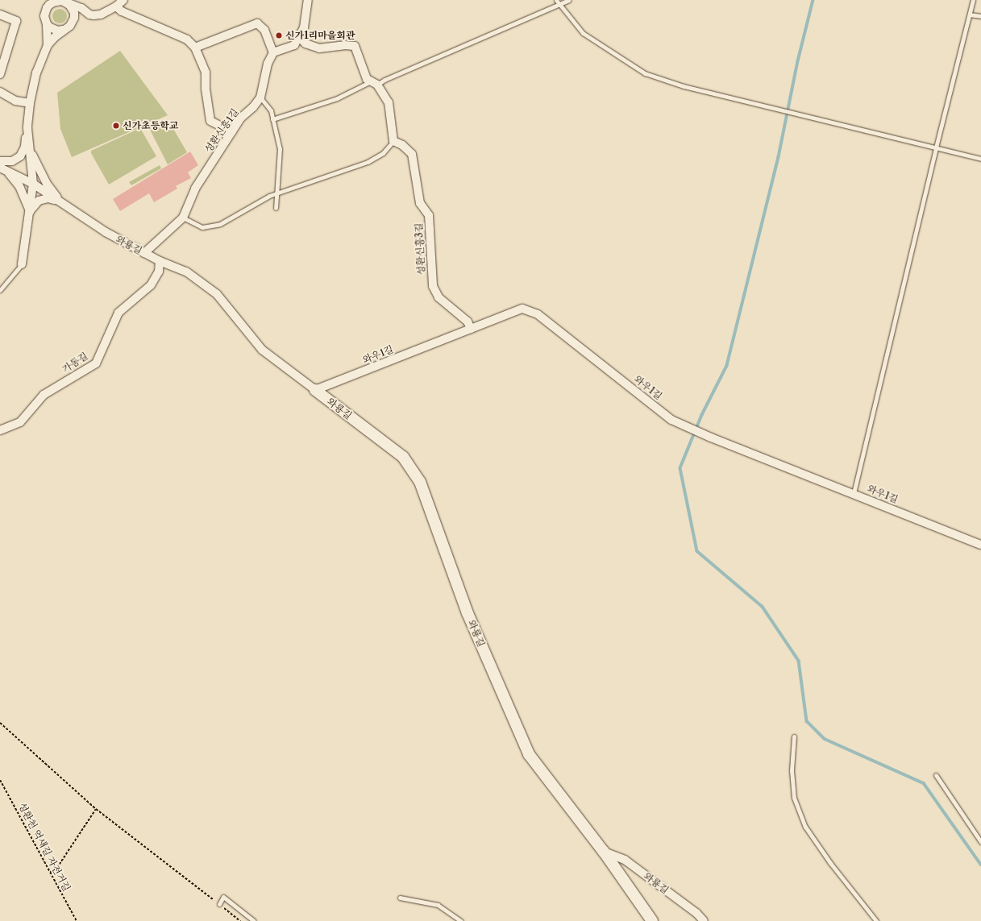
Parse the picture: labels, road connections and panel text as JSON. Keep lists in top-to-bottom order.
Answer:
{
  "streets": {
    "street": [
      "성환신흥1길",
      "와룡길",
      "성환신흥3길",
      "와우1길",
      "가동길"
    ],
    "path": ["성환천 억새길 자전거길"]
  },
  "crossings": [
    ["성환신흥1길", "와룡길"],
    ["와룡길", "와우1길"],
    ["와룡길", "가동길"],
    ["성환신흥3길", "와우1길"]
  ],
  "places": ["신가1리마을회관", "신가초등학교"]
}
